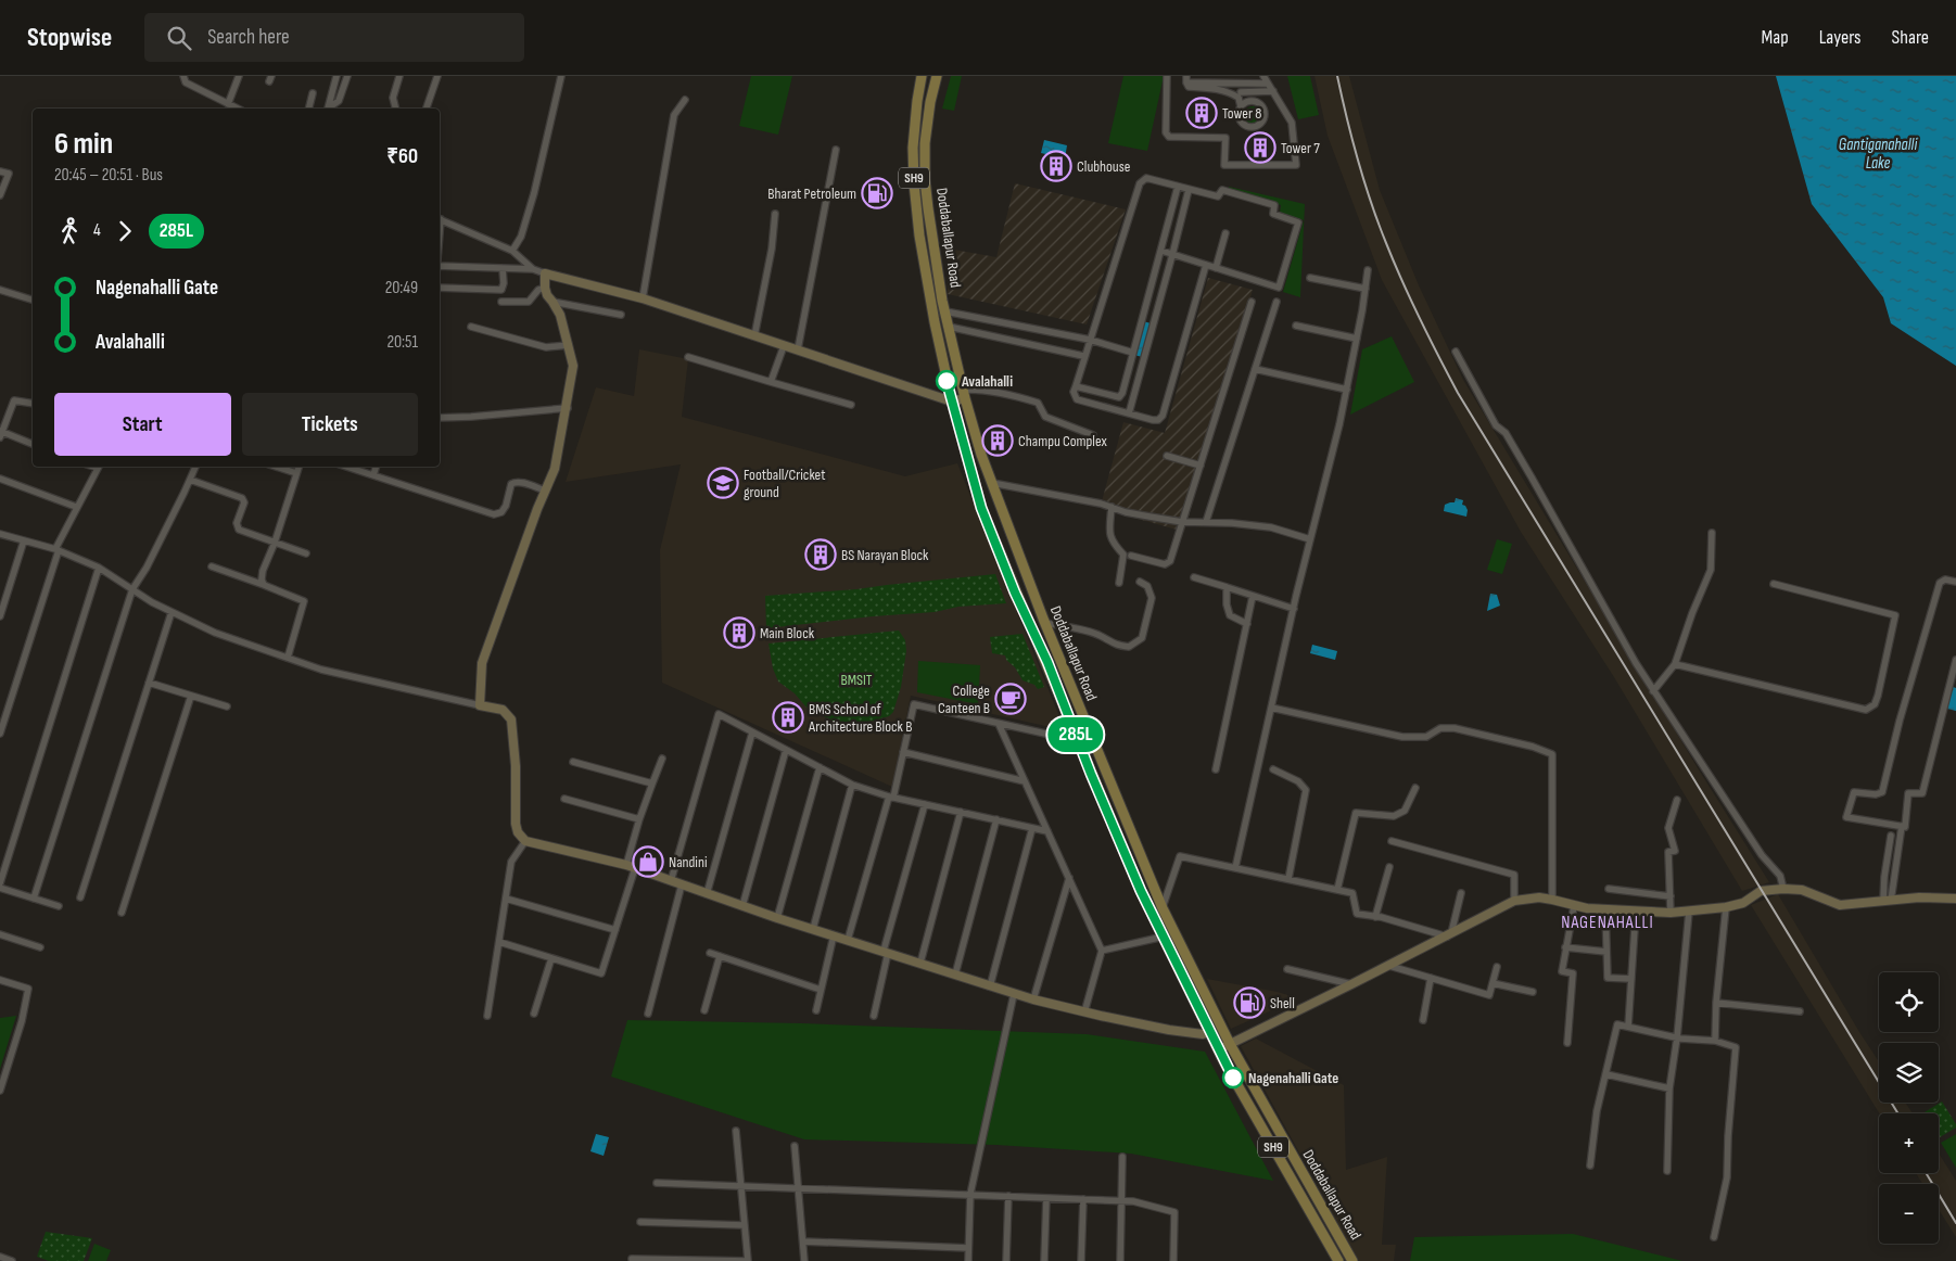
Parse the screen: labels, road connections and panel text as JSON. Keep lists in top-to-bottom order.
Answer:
{
  "streets": {
    "main road": ["SH9", "Doddaballapur Road"]
  },
  "districts": ["NAGENAHALLI"],
  "water": ["Gantiganahalli Lake"],
  "parks": ["BMSIT"],
  "places": {
    "building": [
      "Tower 8",
      "Tower 7",
      "Clubhouse",
      "Champu Complex",
      "BS Narayan Block",
      "Main Block",
      "BMS School of Architecture Block B"
    ],
    "fuel station": ["Bharat Petroleum", "Shell"],
    "other": ["Avalahalli", "Nagenahalli Gate"],
    "school or university": ["Football/Cricket ground"],
    "cafe": ["College Canteen B"],
    "shop": ["Nandini"]
  },
  "lines": ["bus line 285L"],
  "page": {
    "header": "Stopwise",
    "search": "Search here",
    "nav": ["Map", "Layers", "Share"],
    "on_map": "285L",
    "heading": ["6 min", "20:45 – 20:51 · Bus", "₹60"],
    "legs": ["4", "285L"],
    "list": [
      {
        "name": "Nagenahalli Gate",
        "value": "20:49"
      },
      {
        "name": "Avalahalli",
        "value": "20:51"
      }
    ],
    "buttons": ["Start", "Tickets"],
    "map_buttons": ["+", "−"]
  }
}
